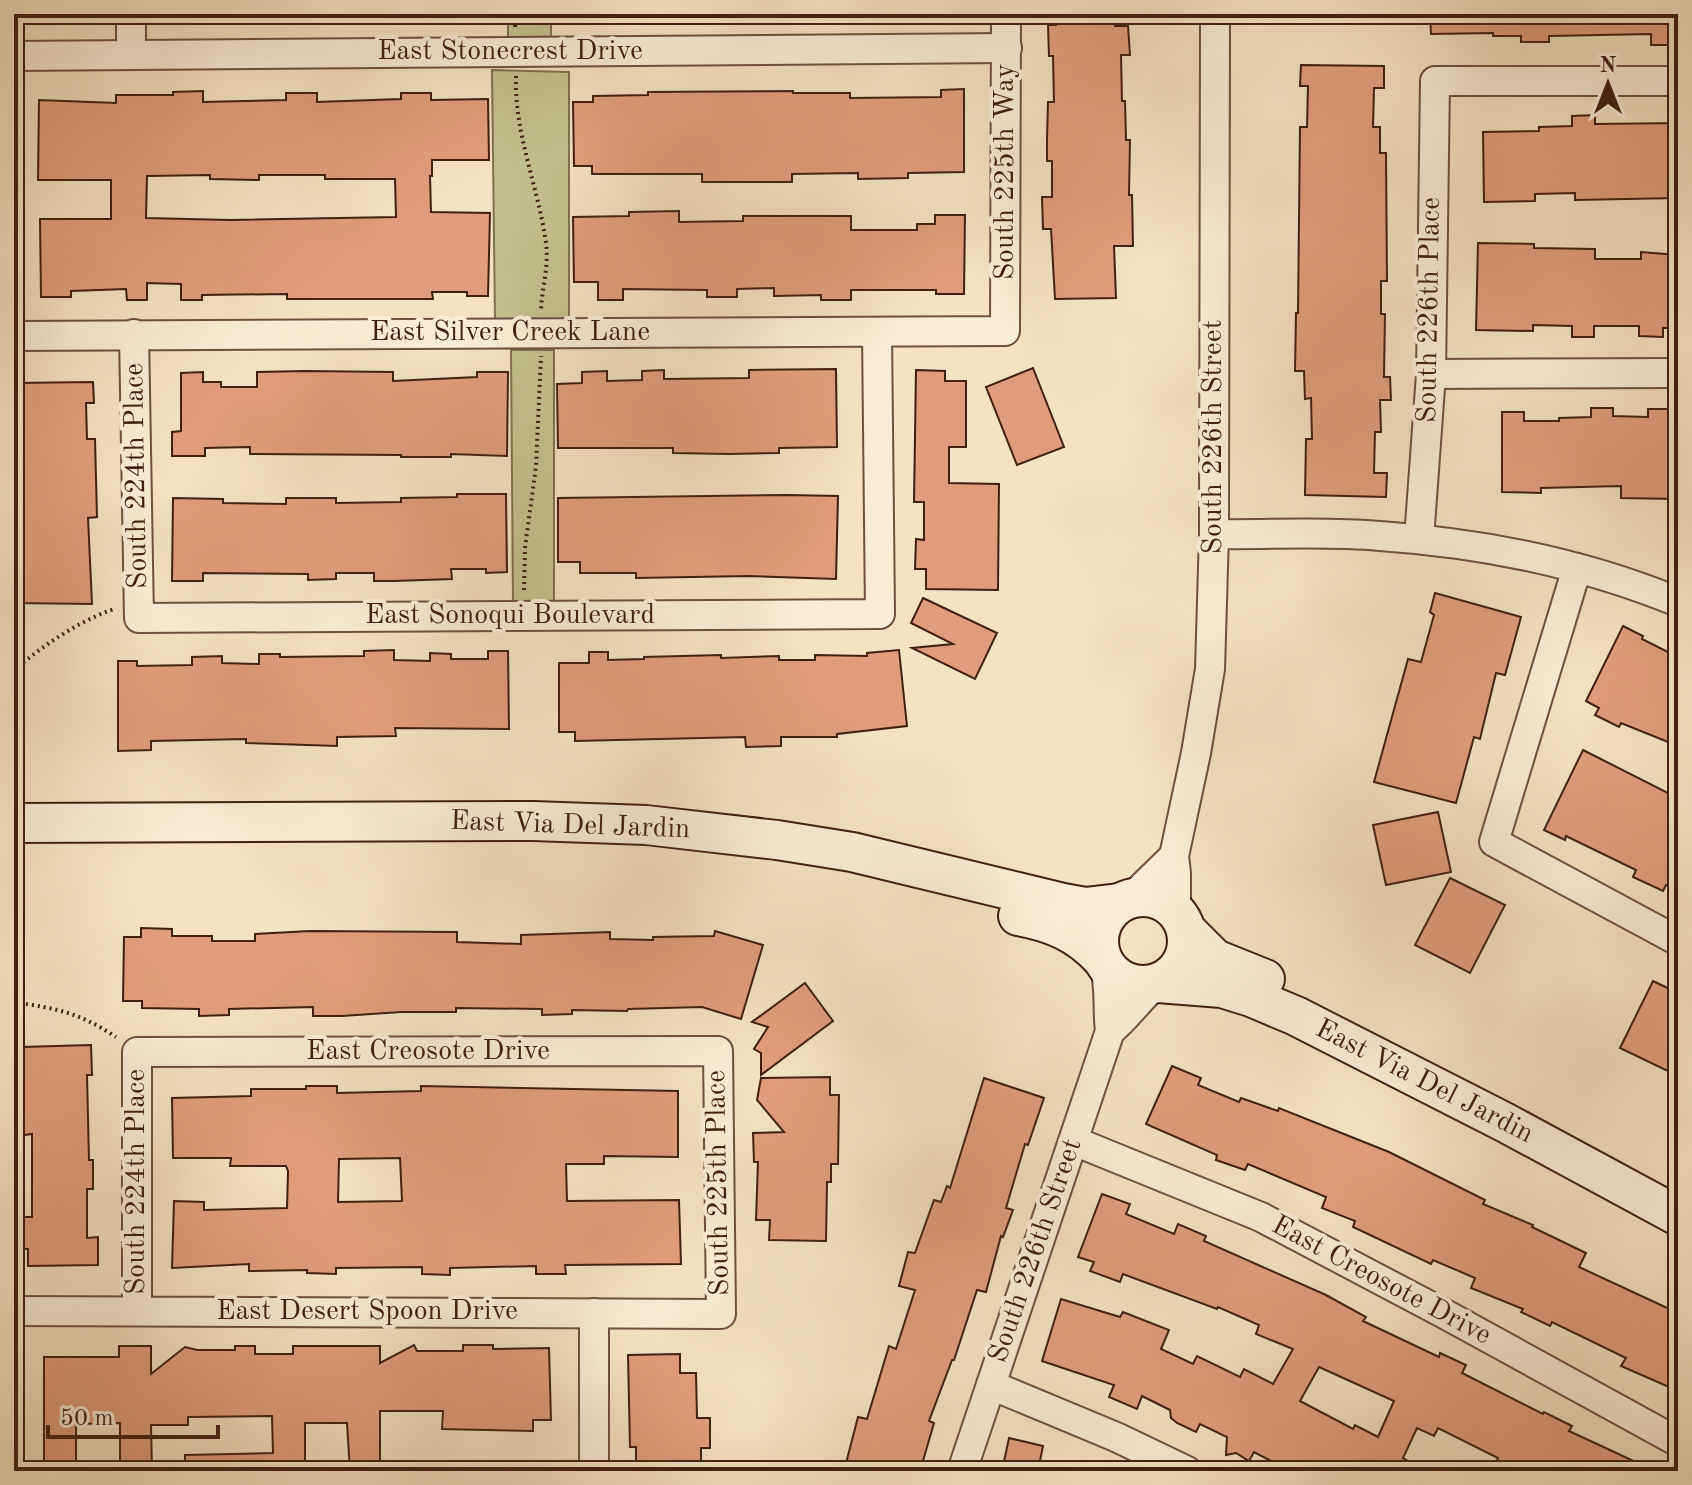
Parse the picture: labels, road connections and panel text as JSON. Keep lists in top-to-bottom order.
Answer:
{
  "streets": {
    "street": [
      "East Stonecrest Drive",
      "South 225th Way",
      "South 226th Place",
      "East Silver Creek Lane",
      "South 226th Street",
      "South 224th Place",
      "East Sonoqui Boulevard",
      "East Via Del Jardin",
      "East Creosote Drive",
      "South 225th Place",
      "East Desert Spoon Drive"
    ]
  },
  "crossings": [
    ["East Stonecrest Drive", "South 225th Way"],
    ["South 225th Way", "East Silver Creek Lane"],
    ["East Silver Creek Lane", "South 224th Place"],
    ["East Silver Creek Lane", "East Sonoqui Boulevard"],
    ["South 226th Street", "East Via Del Jardin"],
    ["South 226th Street", "East Creosote Drive"],
    ["South 224th Place", "East Sonoqui Boulevard"],
    ["South 224th Place", "East Creosote Drive"],
    ["South 224th Place", "East Desert Spoon Drive"],
    ["East Creosote Drive", "South 225th Place"],
    ["South 225th Place", "East Desert Spoon Drive"]
  ],
  "scale_bar": "50 m",
  "north": "top"
}
